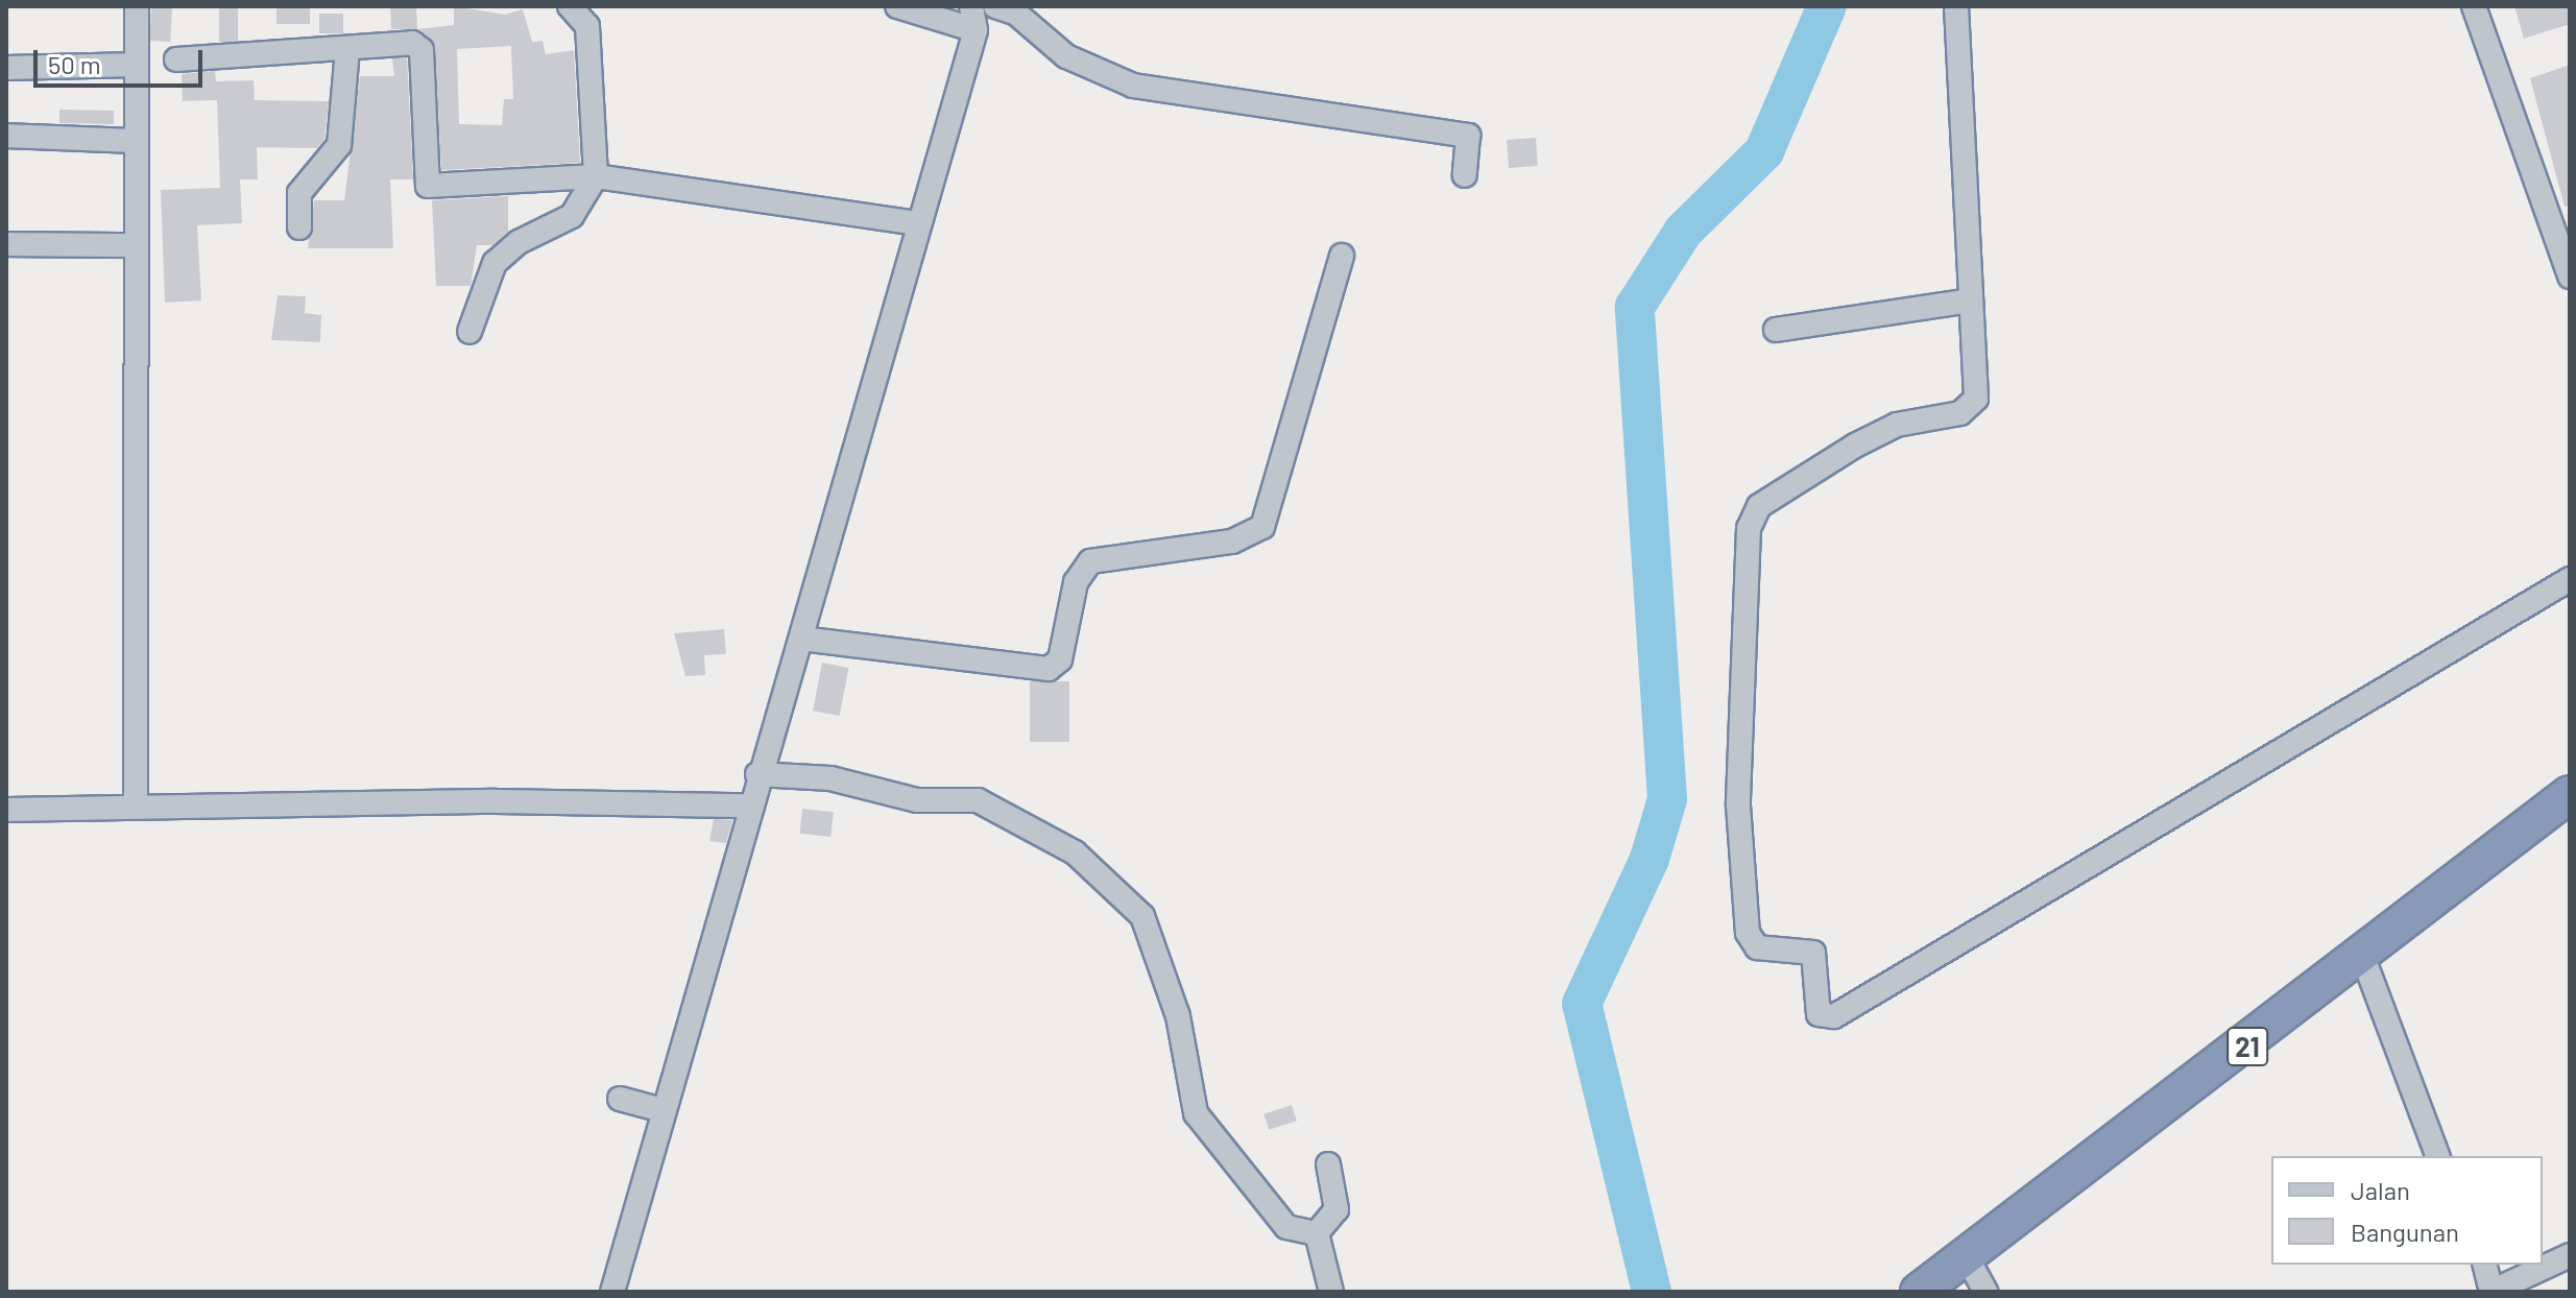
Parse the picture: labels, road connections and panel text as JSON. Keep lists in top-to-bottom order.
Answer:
{
  "streets": {
    "highway": ["21"]
  },
  "legend": ["Jalan", "Bangunan"],
  "scale_bar": "50 m"
}
